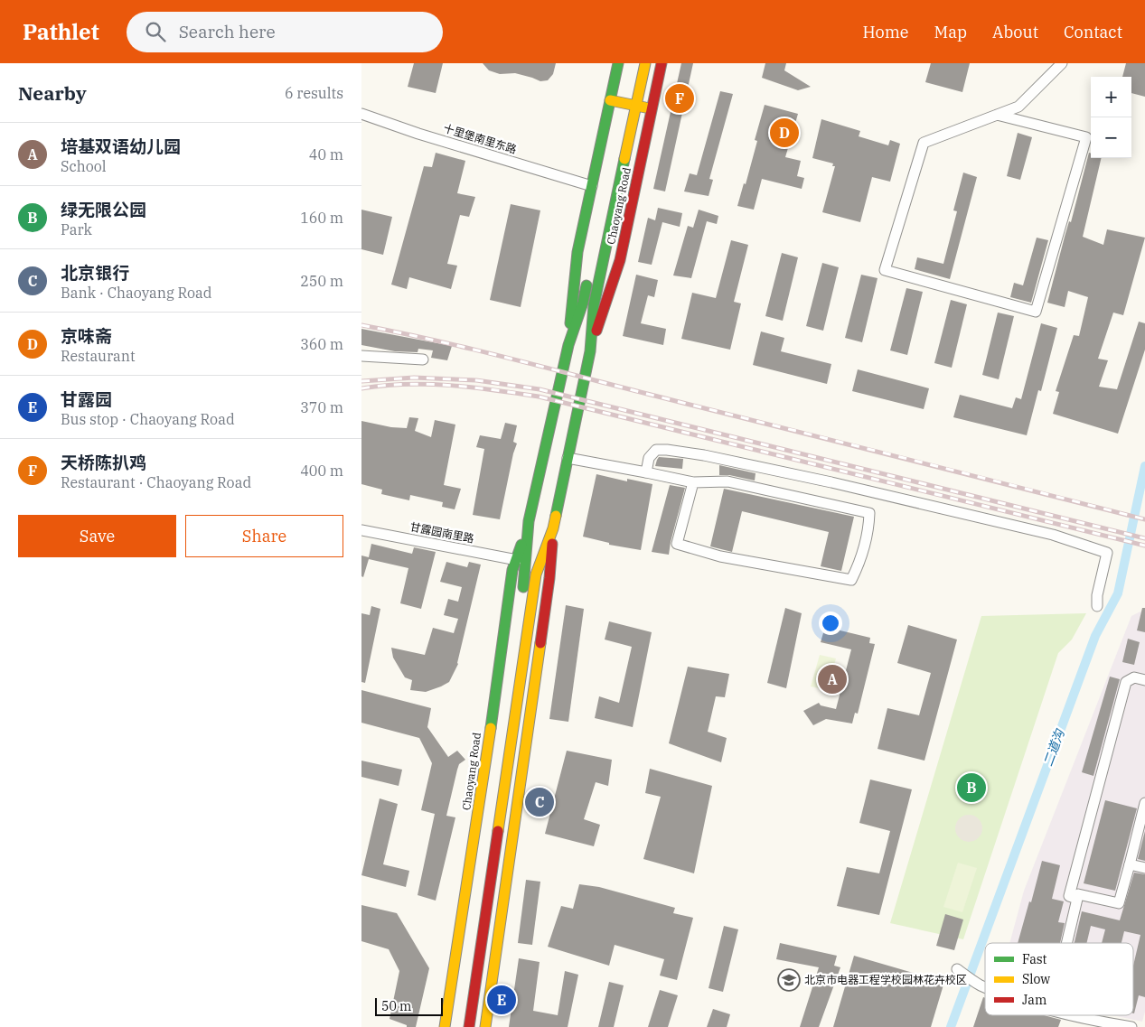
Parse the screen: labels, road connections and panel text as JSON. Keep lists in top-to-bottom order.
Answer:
{
  "streets": {
    "main road": ["Chaoyang Road"],
    "street": ["十里堡南里东路", "甘露园南里路"]
  },
  "crossings": [
    ["十里堡南里东路", "Chaoyang Road"],
    ["Chaoyang Road", "甘露园南里路"]
  ],
  "water": ["二道沟"],
  "places": {
    "school or university": ["北京市电器工程学校园林花卉校区"]
  },
  "legend": ["Fast", "Slow", "Jam"],
  "scale_bar": "50 m",
  "page": {
    "header": "Pathlet",
    "search": "Search here",
    "nav": [
      "Home",
      "Map",
      "About",
      "Contact"
    ],
    "heading": ["Nearby", "6 results"],
    "map_buttons": ["+", "−"],
    "pins": [
      "F",
      "D",
      "A",
      "B",
      "C",
      "E"
    ],
    "list": [
      {
        "mark": "A",
        "name": "培基双语幼儿园",
        "note": "School",
        "value": "40 m"
      },
      {
        "mark": "B",
        "name": "绿无限公园",
        "note": "Park",
        "value": "160 m"
      },
      {
        "mark": "C",
        "name": "北京银行",
        "note": "Bank · Chaoyang Road",
        "value": "250 m"
      },
      {
        "mark": "D",
        "name": "京味斋",
        "note": "Restaurant",
        "value": "360 m"
      },
      {
        "mark": "E",
        "name": "甘露园",
        "note": "Bus stop · Chaoyang Road",
        "value": "370 m"
      },
      {
        "mark": "F",
        "name": "天桥陈扒鸡",
        "note": "Restaurant · Chaoyang Road",
        "value": "400 m"
      }
    ],
    "buttons": ["Save", "Share"],
    "scale": "50 m"
  }
}
